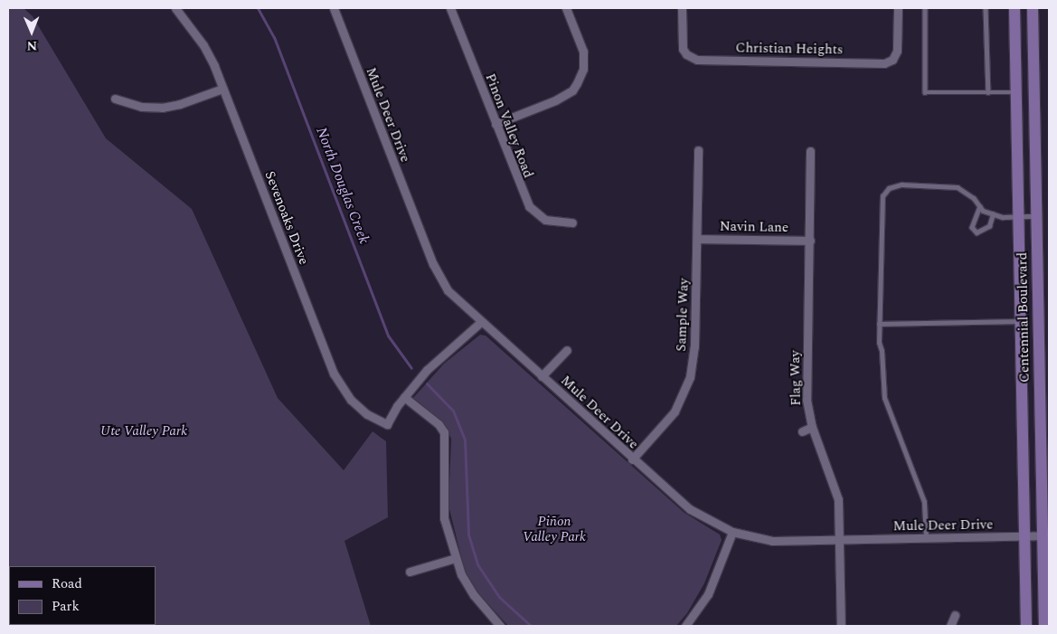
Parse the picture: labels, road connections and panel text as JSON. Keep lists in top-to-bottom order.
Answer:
{
  "streets": {
    "main road": ["Centennial Boulevard"],
    "street": [
      "Christian Heights",
      "Mule Deer Drive",
      "Pinon Valley Road",
      "Sevenoaks Drive",
      "Navin Lane",
      "Sample Way",
      "Flag Way"
    ]
  },
  "crossings": [
    ["Mule Deer Drive", "Sample Way"],
    ["Mule Deer Drive", "Centennial Boulevard"],
    ["Mule Deer Drive", "Flag Way"],
    ["Navin Lane", "Sample Way"],
    ["Navin Lane", "Flag Way"]
  ],
  "water": ["North Douglas Creek"],
  "parks": ["Ute Valley Park", "Piñon Valley Park"],
  "legend": ["Road", "Park"],
  "north": "bottom"
}
